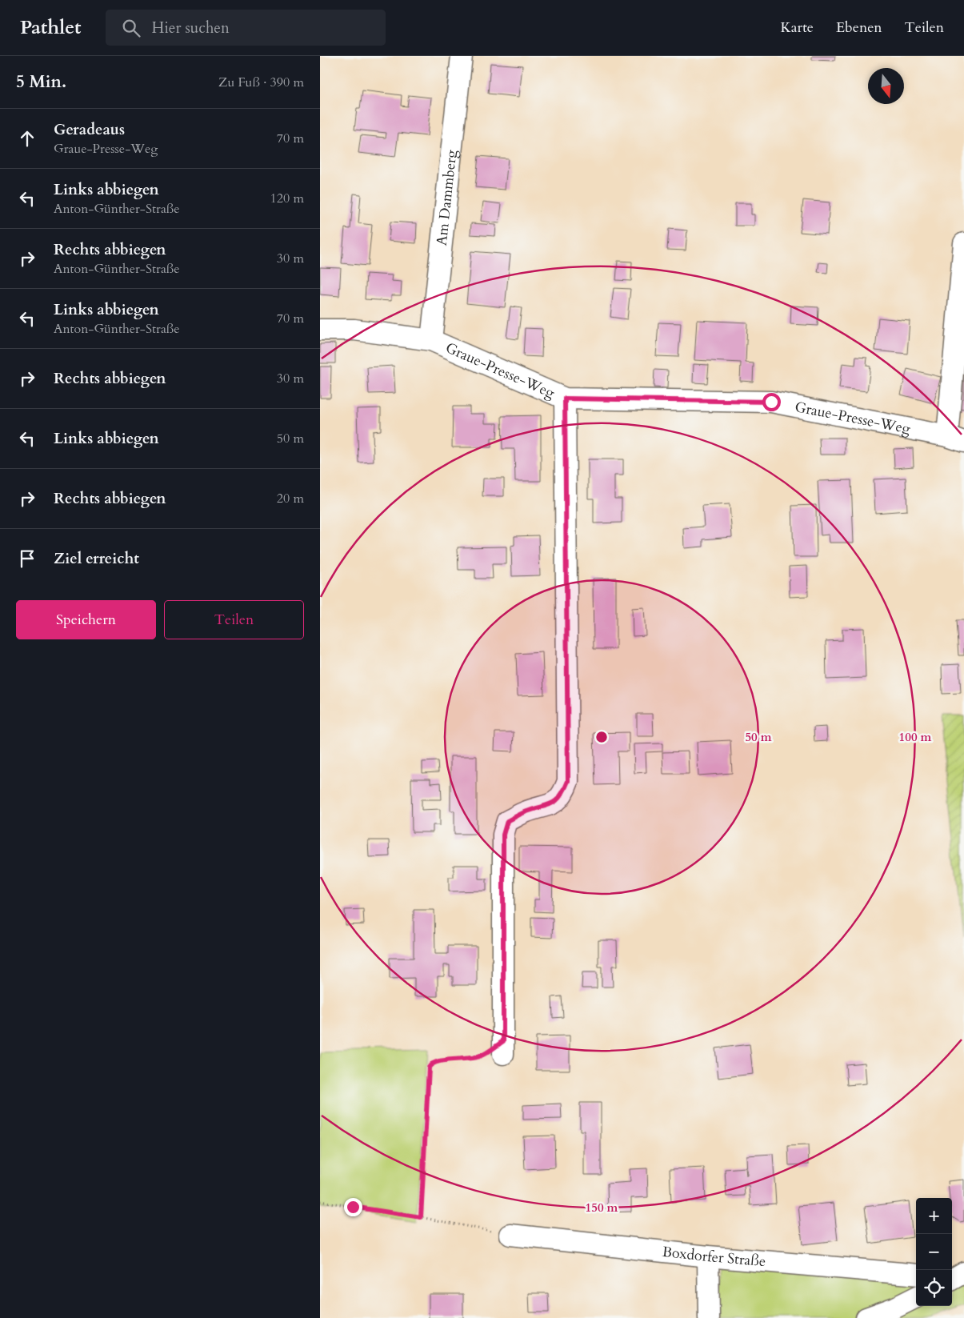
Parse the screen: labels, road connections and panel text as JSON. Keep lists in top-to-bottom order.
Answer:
{
  "streets": {
    "street": ["Am Dammberg", "Graue-Presse-Weg", "Boxdorfer Straße"]
  },
  "crossings": [
    ["Am Dammberg", "Graue-Presse-Weg"]
  ],
  "north": "bottom",
  "page": {
    "header": "Pathlet",
    "search": "Hier suchen",
    "nav": ["Karte", "Ebenen", "Teilen"],
    "heading": ["5 Min.", "Zu Fuß · 390 m"],
    "list": [
      ["Geradeaus", "Graue-Presse-Weg", "70 m"],
      ["Links abbiegen", "Anton-Günther-Straße", "120 m"],
      ["Rechts abbiegen", "Anton-Günther-Straße", "30 m"],
      ["Links abbiegen", "Anton-Günther-Straße", "70 m"],
      ["Rechts abbiegen", "30 m"],
      ["Links abbiegen", "50 m"],
      ["Rechts abbiegen", "20 m"],
      "Ziel erreicht"
    ],
    "buttons": ["Speichern", "Teilen"],
    "map_buttons": ["+", "−"]
  },
  "rings": ["50 m", "100 m", "150 m"]
}
